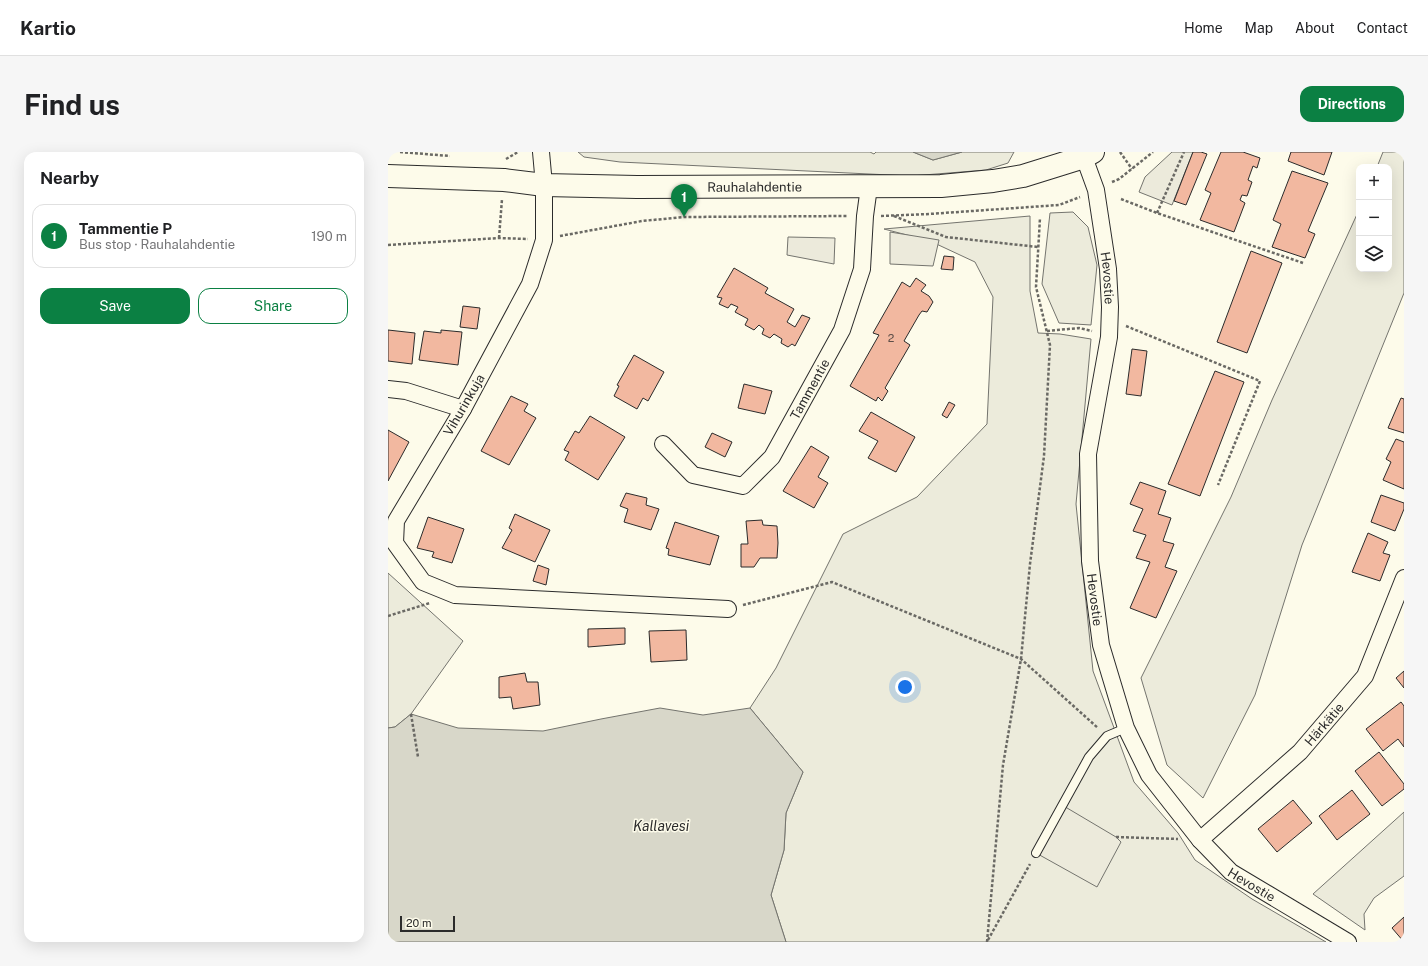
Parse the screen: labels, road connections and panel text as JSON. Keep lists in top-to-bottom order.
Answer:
{
  "streets": {
    "main road": ["Rauhalahdentie"],
    "street": [
      "Hevostie",
      "Tammentie",
      "Vihurinkuja",
      "Härkätie"
    ]
  },
  "crossings": [
    ["Rauhalahdentie", "Hevostie"],
    ["Rauhalahdentie", "Tammentie"],
    ["Rauhalahdentie", "Vihurinkuja"],
    ["Hevostie", "Härkätie"]
  ],
  "water": ["Kallavesi"],
  "house_numbers": ["2"],
  "scale_bar": "20 m",
  "page": {
    "header": "Kartio",
    "nav": [
      "Home",
      "Map",
      "About",
      "Contact"
    ],
    "buttons": [
      "Directions",
      ["Save", "Share"]
    ],
    "title": "Find us",
    "heading": "Nearby",
    "map_buttons": ["+", "−"],
    "pins": "1",
    "list": [
      {
        "mark": "1",
        "name": "Tammentie P",
        "note": "Bus stop · Rauhalahdentie",
        "value": "190 m"
      }
    ],
    "scale": "20 m"
  }
}
